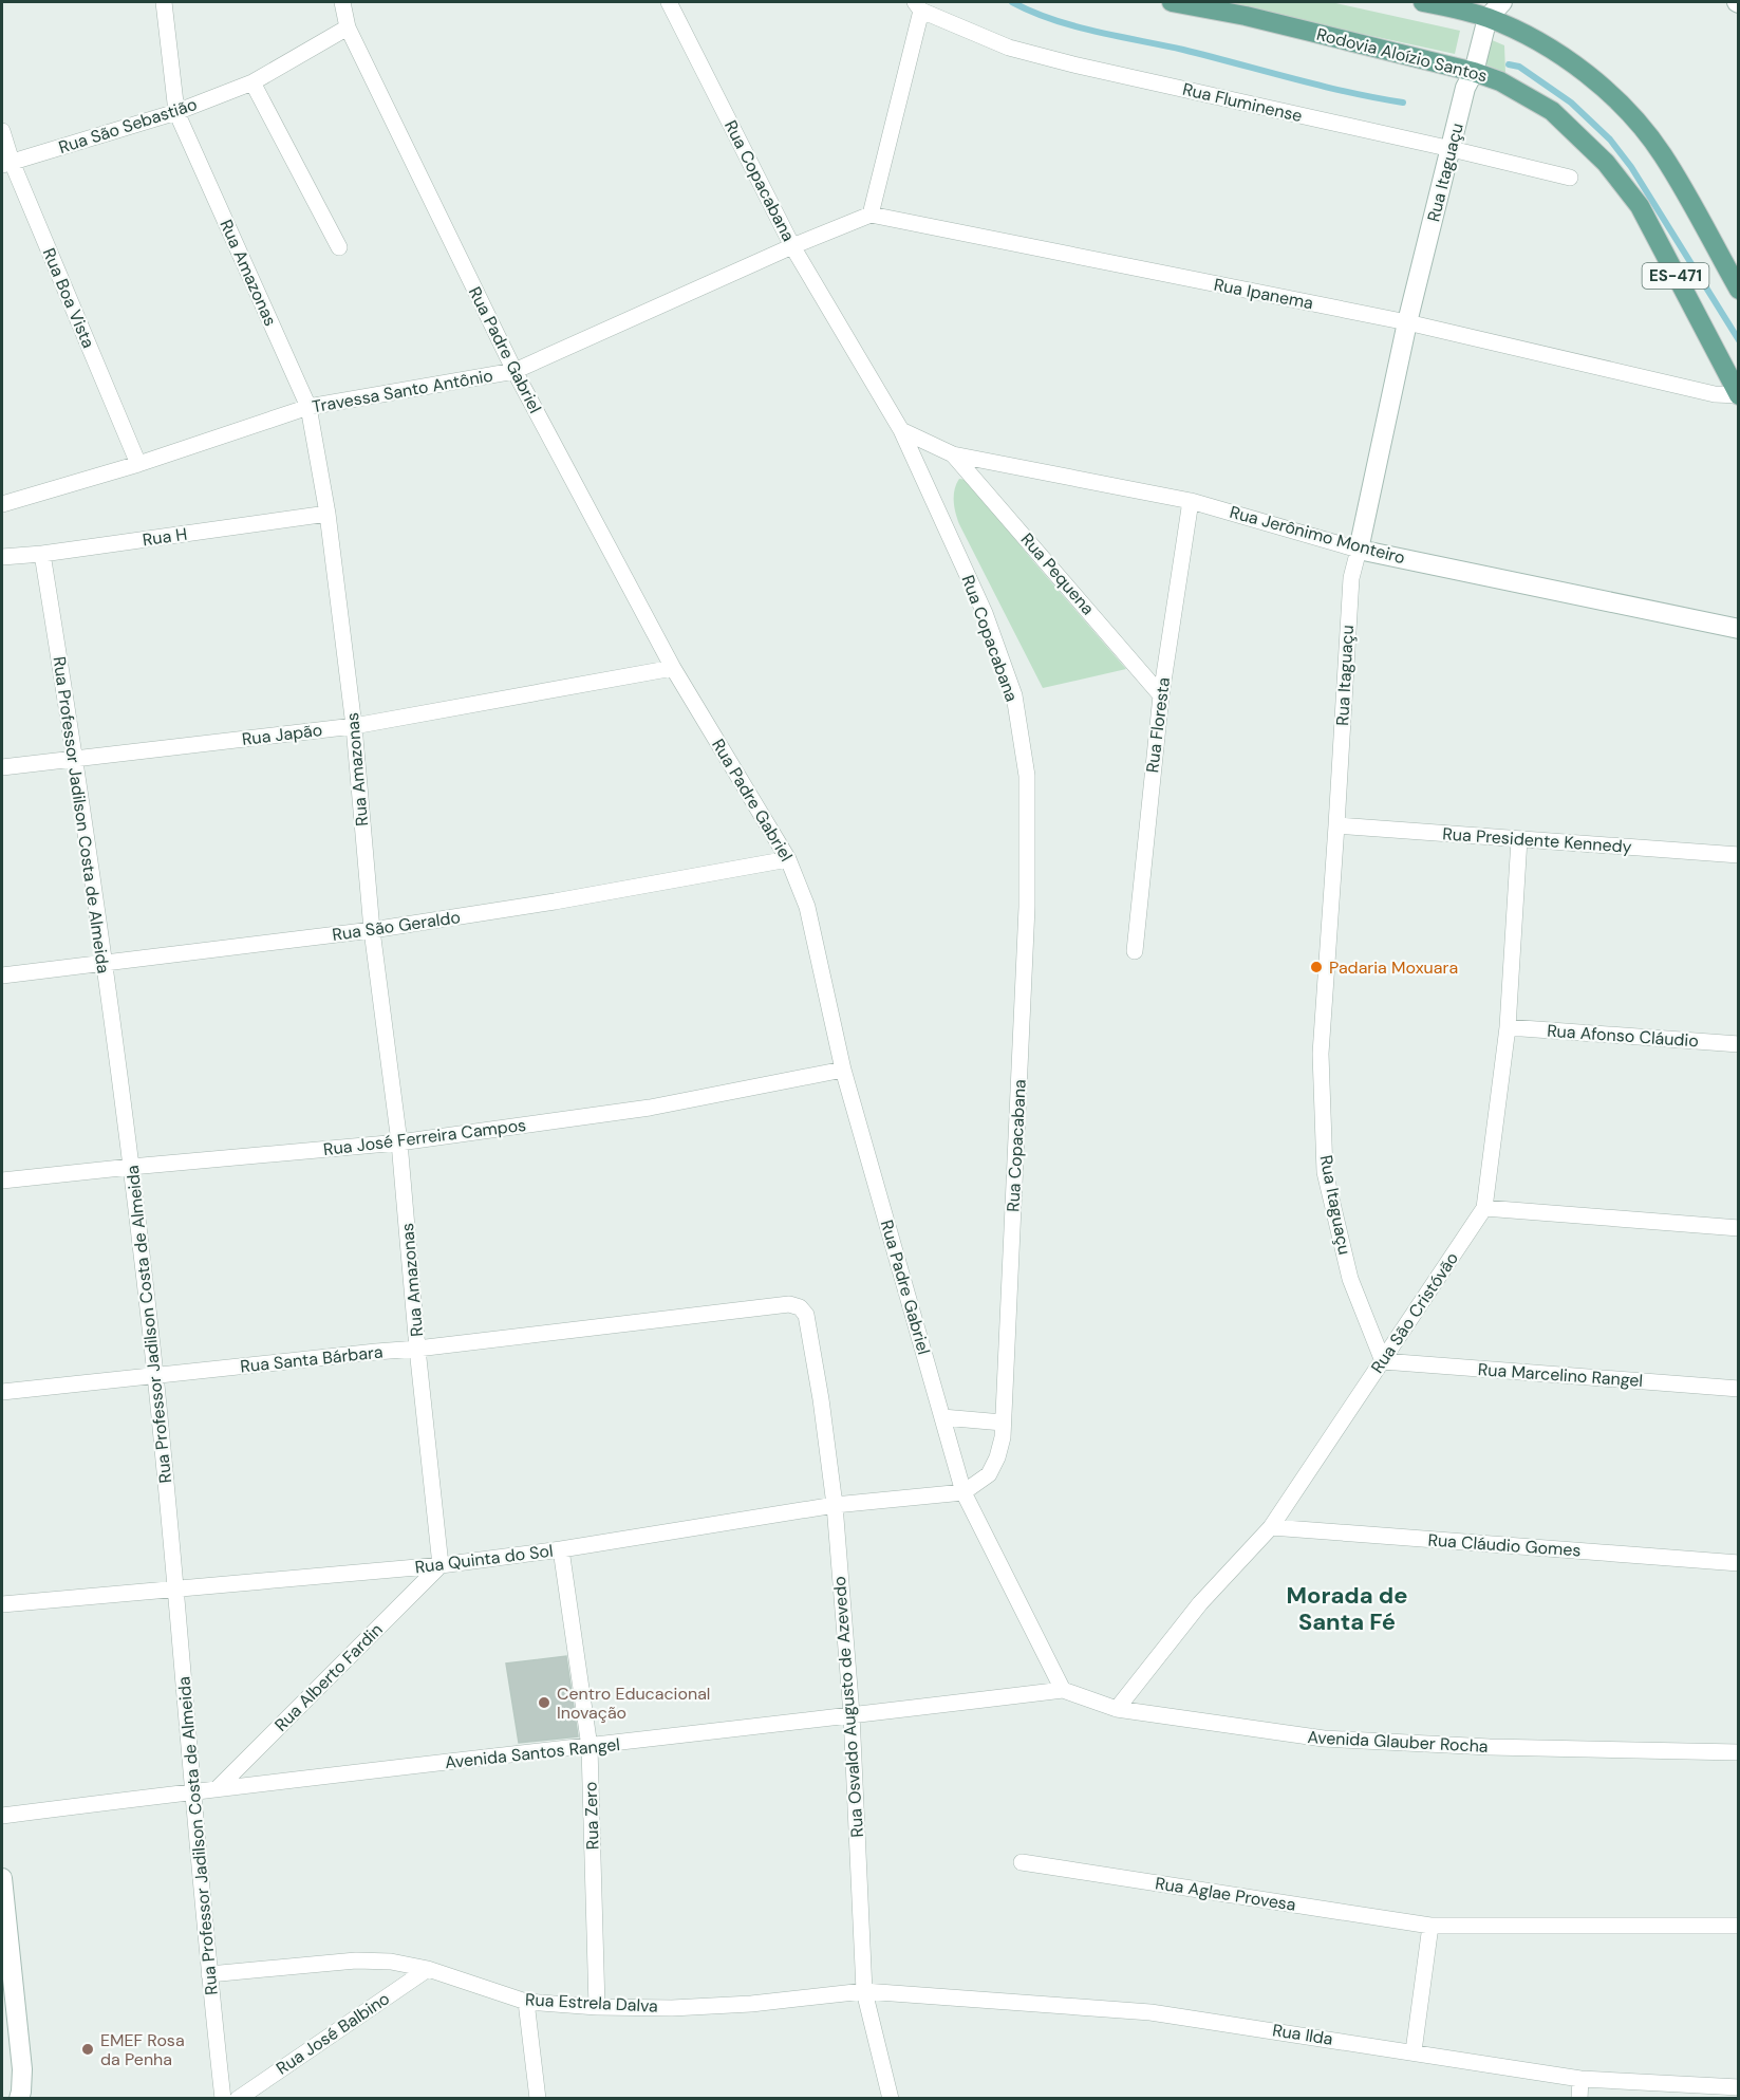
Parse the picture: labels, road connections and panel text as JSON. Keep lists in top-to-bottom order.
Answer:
{
  "streets": {
    "main road": ["Rodovia Aloízio Santos", "ES-471"],
    "street": [
      "Rua Fluminense",
      "Rua São Sebastião",
      "Rua Itaguaçu",
      "Rua Copacabana",
      "Rua Amazonas",
      "Rua Ipanema",
      "Rua Boa Vista",
      "Rua Padre Gabriel",
      "Travessa Santo Antônio",
      "Rua Jerônimo Monteiro",
      "Rua H",
      "Rua Pequena",
      "Rua Floresta",
      "Rua Japão",
      "Rua Professor Jadilson Costa de Almeida",
      "Rua Presidente Kennedy",
      "Rua São Geraldo",
      "Rua Afonso Cláudio",
      "Rua José Ferreira Campos",
      "Rua São Cristóvão",
      "Rua Santa Bárbara",
      "Rua Marcelino Rangel",
      "Rua Cláudio Gomes",
      "Rua Quinta do Sol",
      "Rua Alberto Fardin",
      "Rua Osvaldo Augusto de Azevedo",
      "Avenida Glauber Rocha",
      "Avenida Santos Rangel",
      "Rua Zero",
      "Rua Aglae Provesa",
      "Rua Estrela Dalva",
      "Rua José Balbino",
      "Rua Ilda"
    ]
  },
  "crossings": [
    ["Rodovia Aloízio Santos", "Rua Itaguaçu"],
    ["Rodovia Aloízio Santos", "Rua Ipanema"],
    ["Rua Fluminense", "Rua Itaguaçu"],
    ["Rua Fluminense", "Rua Ipanema"],
    ["Rua São Sebastião", "Rua Amazonas"],
    ["Rua São Sebastião", "Rua Boa Vista"],
    ["Rua São Sebastião", "Rua Padre Gabriel"],
    ["Rua Itaguaçu", "ES-471"],
    ["Rua Itaguaçu", "Rua Ipanema"],
    ["Rua Itaguaçu", "Rua Jerônimo Monteiro"],
    ["Rua Itaguaçu", "Rua Presidente Kennedy"],
    ["Rua Itaguaçu", "Rua São Cristóvão"],
    ["Rua Itaguaçu", "Rua Marcelino Rangel"],
    ["Rua Copacabana", "Rua Padre Gabriel"],
    ["Rua Copacabana", "Travessa Santo Antônio"],
    ["Rua Copacabana", "Rua Jerônimo Monteiro"],
    ["Rua Copacabana", "Rua Quinta do Sol"],
    ["Rua Amazonas", "Travessa Santo Antônio"],
    ["Rua Amazonas", "Rua H"],
    ["Rua Amazonas", "Rua Japão"],
    ["Rua Amazonas", "Rua São Geraldo"],
    ["Rua Amazonas", "Rua José Ferreira Campos"],
    ["Rua Amazonas", "Rua Santa Bárbara"],
    ["Rua Amazonas", "Rua Quinta do Sol"],
    ["Rua Amazonas", "Rua Alberto Fardin"],
    ["Rua Boa Vista", "Travessa Santo Antônio"],
    ["Rua Padre Gabriel", "Travessa Santo Antônio"],
    ["Rua Padre Gabriel", "Rua Japão"],
    ["Rua Padre Gabriel", "Rua São Geraldo"],
    ["Rua Padre Gabriel", "Rua José Ferreira Campos"],
    ["Rua Padre Gabriel", "Rua Quinta do Sol"],
    ["Rua Padre Gabriel", "Avenida Glauber Rocha"],
    ["Rua Padre Gabriel", "Avenida Santos Rangel"],
    ["Rua Jerônimo Monteiro", "Rua Pequena"],
    ["Rua Jerônimo Monteiro", "Rua Floresta"],
    ["Rua H", "Rua Professor Jadilson Costa de Almeida"],
    ["Rua Pequena", "Rua Floresta"],
    ["Rua Japão", "Rua Professor Jadilson Costa de Almeida"],
    ["Rua Professor Jadilson Costa de Almeida", "Rua São Geraldo"],
    ["Rua Professor Jadilson Costa de Almeida", "Rua José Ferreira Campos"],
    ["Rua Professor Jadilson Costa de Almeida", "Rua Santa Bárbara"],
    ["Rua Professor Jadilson Costa de Almeida", "Rua Quinta do Sol"],
    ["Rua Professor Jadilson Costa de Almeida", "Avenida Santos Rangel"],
    ["Rua Professor Jadilson Costa de Almeida", "Rua Estrela Dalva"],
    ["Rua Presidente Kennedy", "Rua São Cristóvão"],
    ["Rua Afonso Cláudio", "Rua São Cristóvão"],
    ["Rua São Cristóvão", "Rua Marcelino Rangel"],
    ["Rua São Cristóvão", "Rua Cláudio Gomes"],
    ["Rua São Cristóvão", "Avenida Glauber Rocha"],
    ["Rua Santa Bárbara", "Rua Osvaldo Augusto de Azevedo"],
    ["Rua Quinta do Sol", "Rua Alberto Fardin"],
    ["Rua Quinta do Sol", "Rua Osvaldo Augusto de Azevedo"],
    ["Rua Quinta do Sol", "Rua Zero"],
    ["Rua Alberto Fardin", "Avenida Santos Rangel"],
    ["Rua Osvaldo Augusto de Azevedo", "Avenida Santos Rangel"],
    ["Rua Osvaldo Augusto de Azevedo", "Rua Estrela Dalva"],
    ["Rua Osvaldo Augusto de Azevedo", "Rua Ilda"],
    ["Avenida Glauber Rocha", "Avenida Santos Rangel"],
    ["Avenida Santos Rangel", "Rua Zero"],
    ["Rua Zero", "Rua Estrela Dalva"],
    ["Rua Estrela Dalva", "Rua José Balbino"],
    ["Rua Estrela Dalva", "Rua Ilda"]
  ],
  "districts": ["Morada de Santa Fé"],
  "places": ["Padaria Moxuara", "Centro Educacional Inovação", "EMEF Rosa da Penha"]
}
